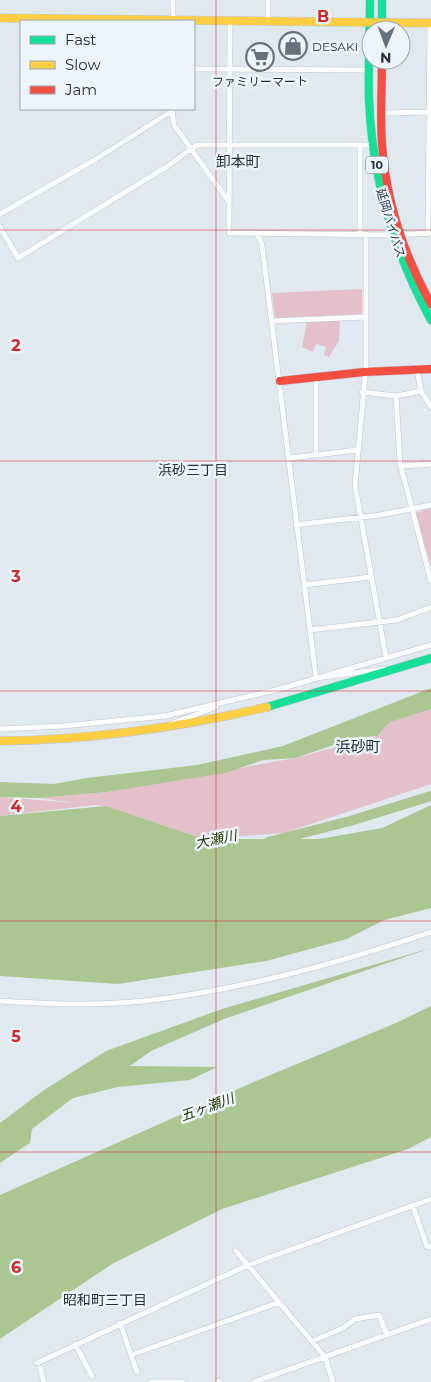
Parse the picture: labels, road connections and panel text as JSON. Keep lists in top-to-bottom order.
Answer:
{
  "streets": {
    "main road": ["10", "延岡バイパス"]
  },
  "districts": [
    "卸本町",
    "浜砂三丁目",
    "浜砂町",
    "昭和町三丁目"
  ],
  "water": ["大瀬川", "五ヶ瀬川"],
  "places": {
    "shop": ["DESAKI"],
    "supermarket": ["ファミリーマート"]
  },
  "legend": ["Fast", "Slow", "Jam"],
  "north": "bottom",
  "grid": {
    "columns": ["B"],
    "rows": [
      "2",
      "3",
      "4",
      "5",
      "6"
    ]
  }
}
